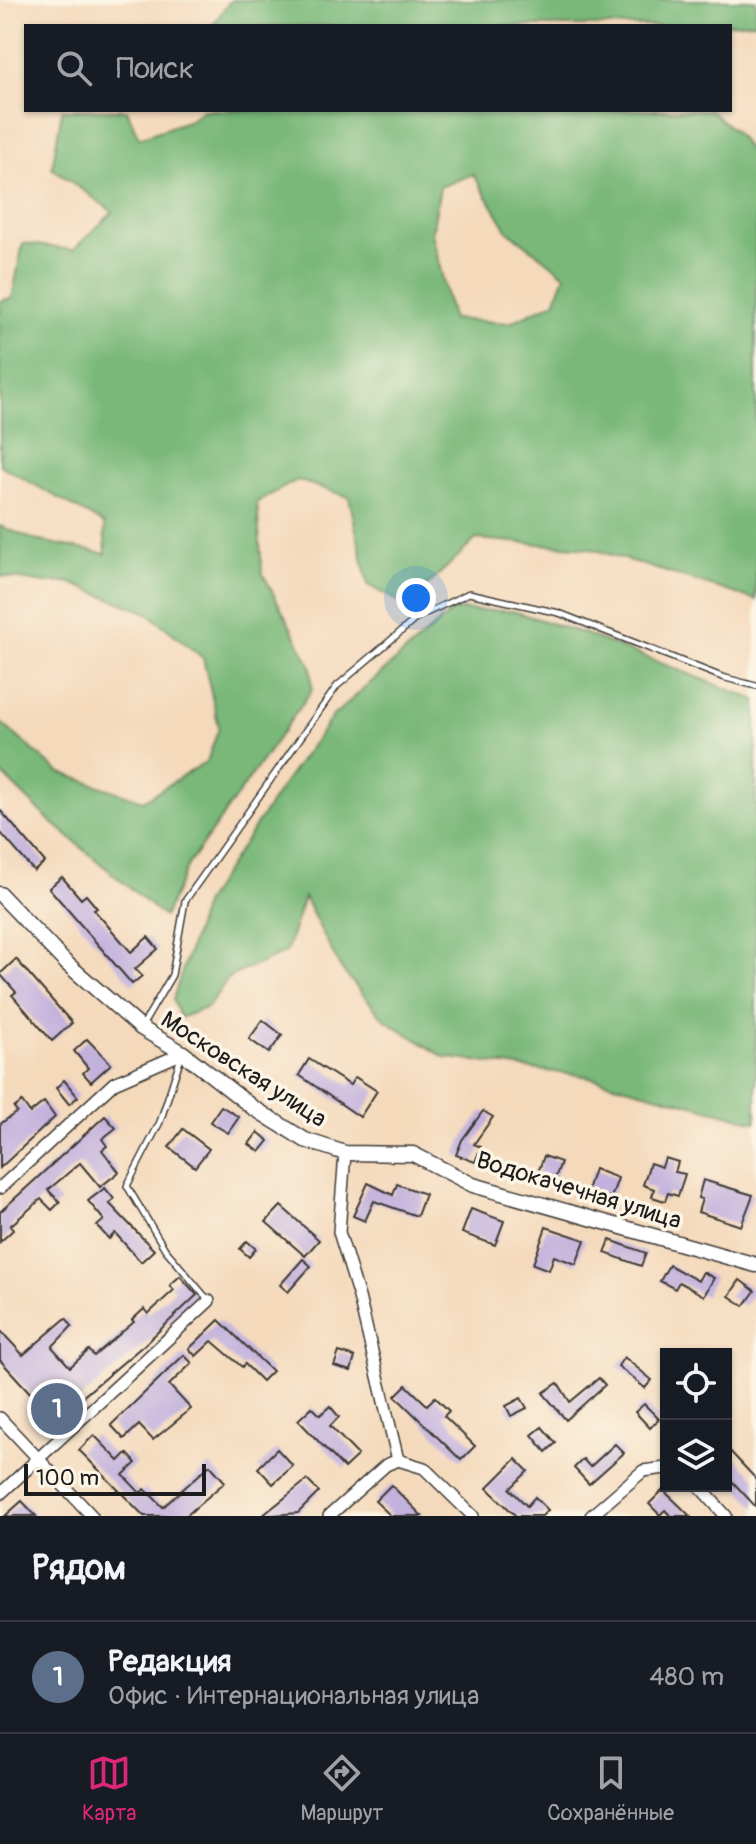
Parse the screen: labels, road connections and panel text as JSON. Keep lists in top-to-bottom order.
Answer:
{
  "streets": {
    "street": ["Московская улица", "Водокачечная улица"]
  },
  "crossings": [
    ["Московская улица", "Водокачечная улица"]
  ],
  "scale_bar": "100 m",
  "page": {
    "search": "Поиск",
    "pins": "1",
    "scale": "100 m",
    "heading": "Рядом",
    "list": [
      {
        "mark": "1",
        "name": "Редакция",
        "note": "Офис · Интернациональная улица",
        "value": "480 m"
      }
    ],
    "nav": ["Карта", "Маршрут", "Сохранённые"]
  }
}
